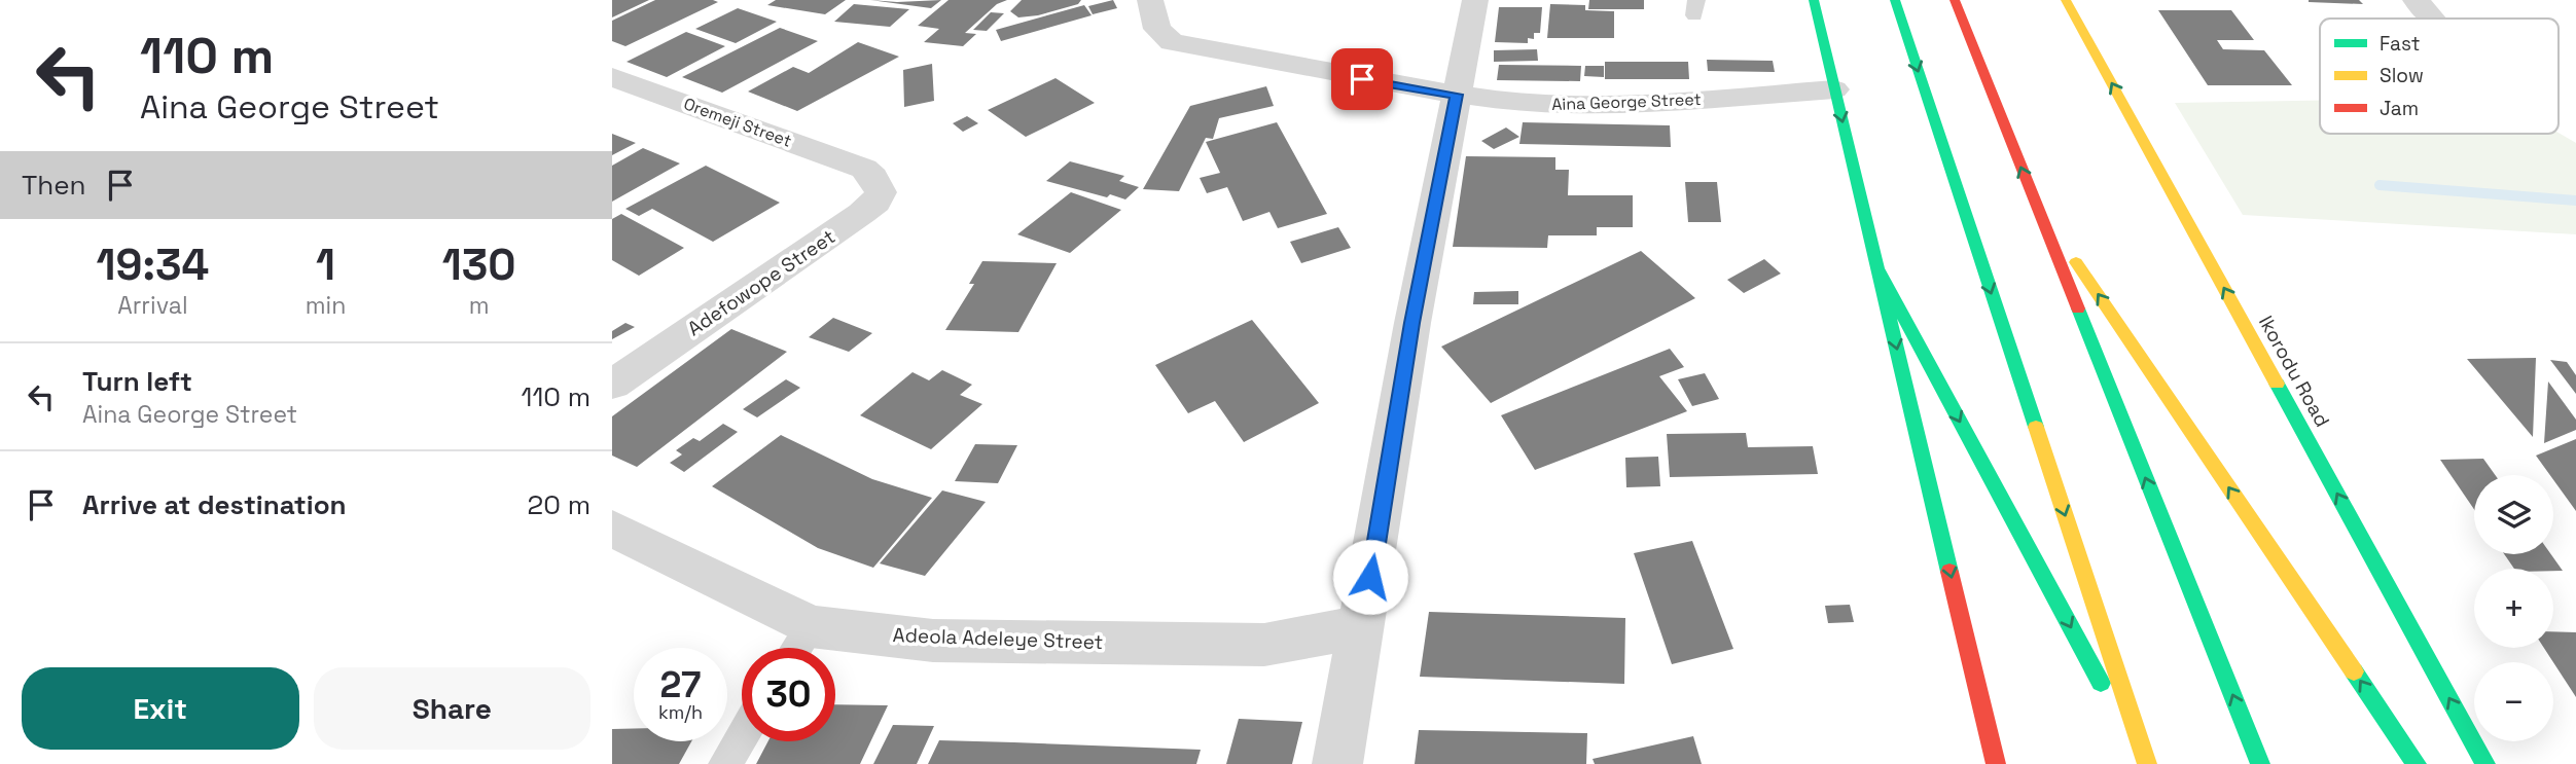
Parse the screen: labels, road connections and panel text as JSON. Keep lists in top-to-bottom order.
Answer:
{
  "streets": {
    "main road": ["Ikorodu Road"],
    "street": [
      "Aina George Street",
      "Oremeji Street",
      "Adefowope Street",
      "Adeola Adeleye Street"
    ]
  },
  "crossings": [
    ["Oremeji Street", "Adefowope Street"]
  ],
  "legend": ["Fast", "Slow", "Jam"],
  "page": {
    "turn": ["110 m", "Aina George Street"],
    "then": "Then",
    "eta": [
      "19:34",
      "Arrival",
      "1",
      "min",
      "130",
      "m"
    ],
    "list": [
      {
        "name": "Turn left",
        "note": "Aina George Street",
        "value": "110 m"
      },
      {
        "name": "Arrive at destination",
        "value": "20 m"
      }
    ],
    "map_buttons": ["+", "−"],
    "speed": "27 km/h",
    "limit": "30",
    "buttons": ["Exit", "Share"]
  }
}
